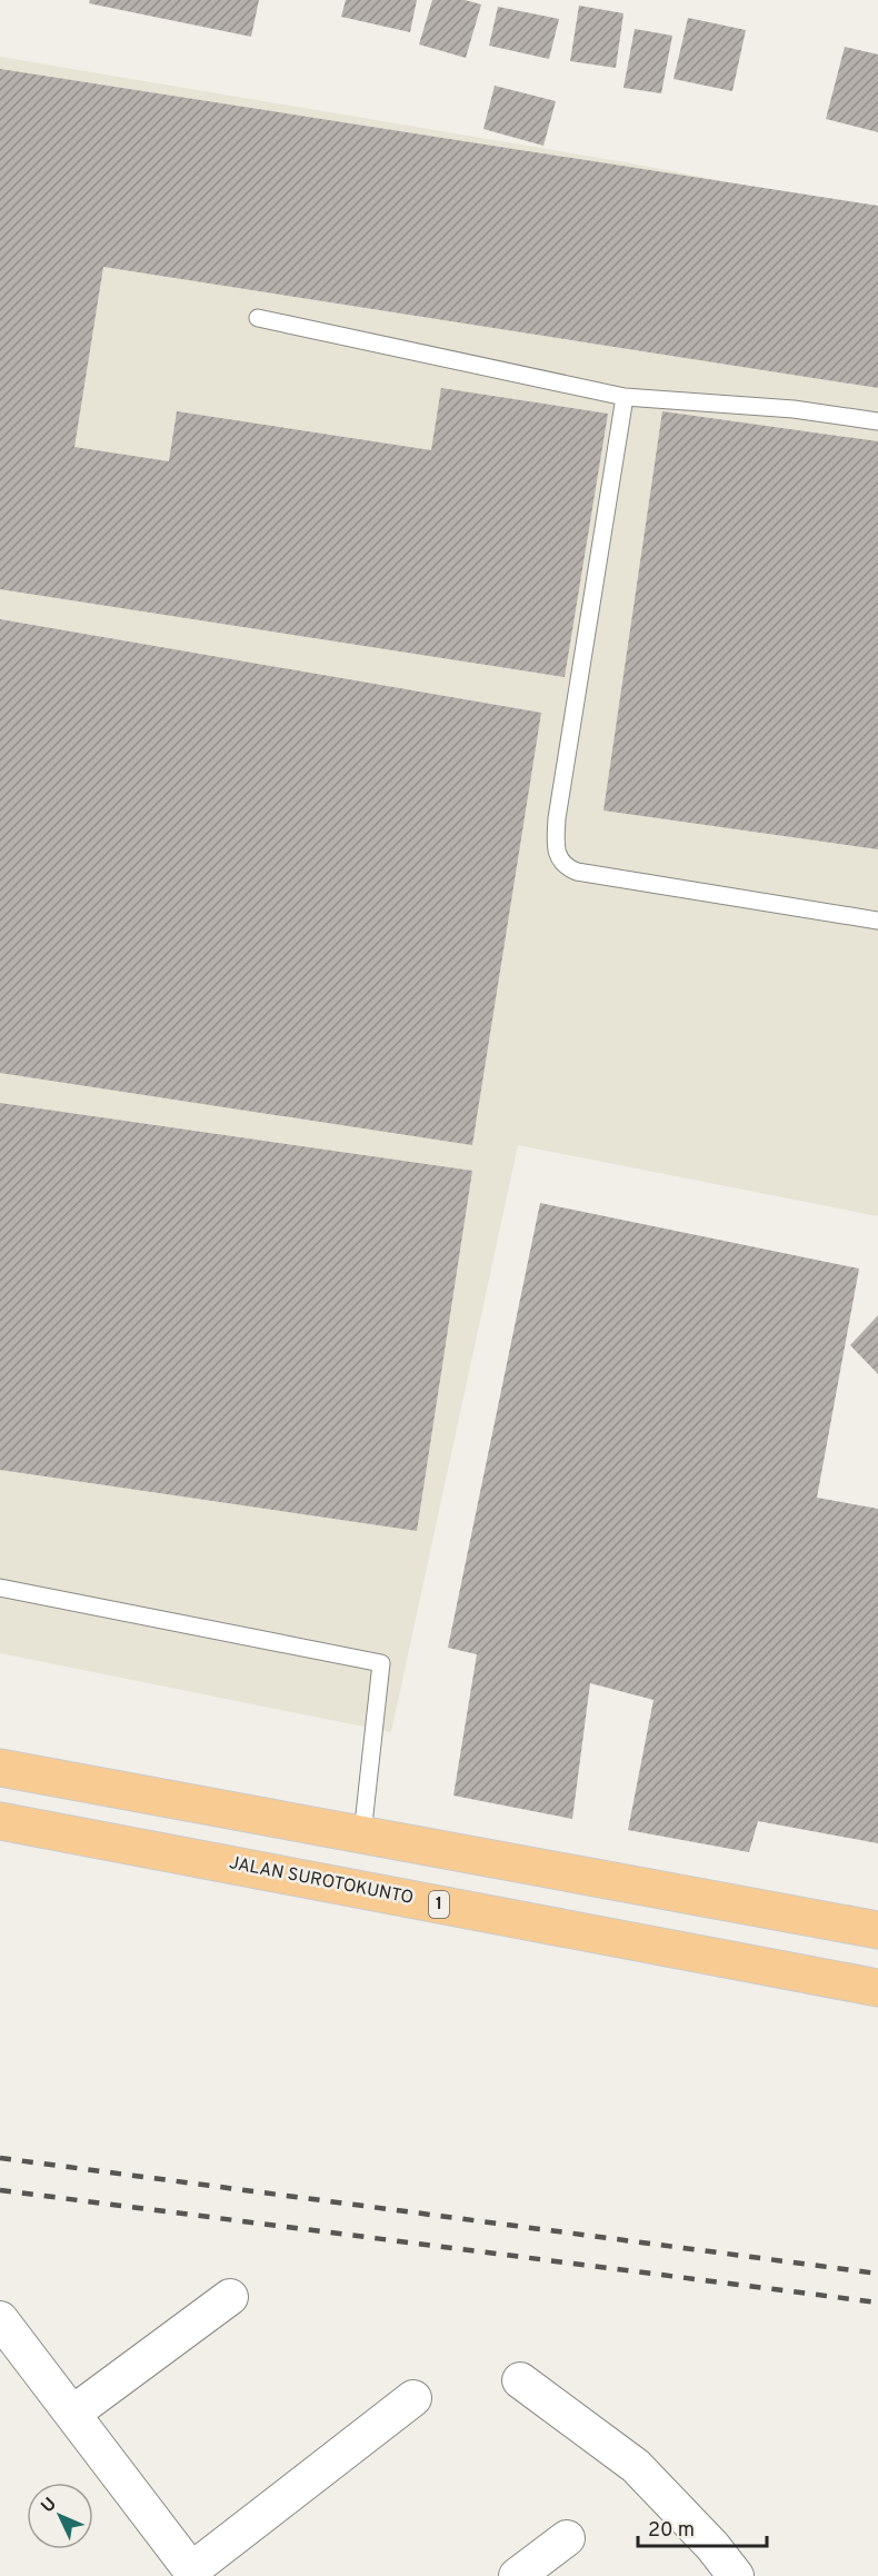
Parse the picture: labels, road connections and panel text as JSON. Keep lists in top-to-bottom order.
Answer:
{
  "streets": {
    "main road": ["JALAN SUROTOKUNTO", "1"]
  },
  "scale_bar": "20 m",
  "north": "top left"
}
